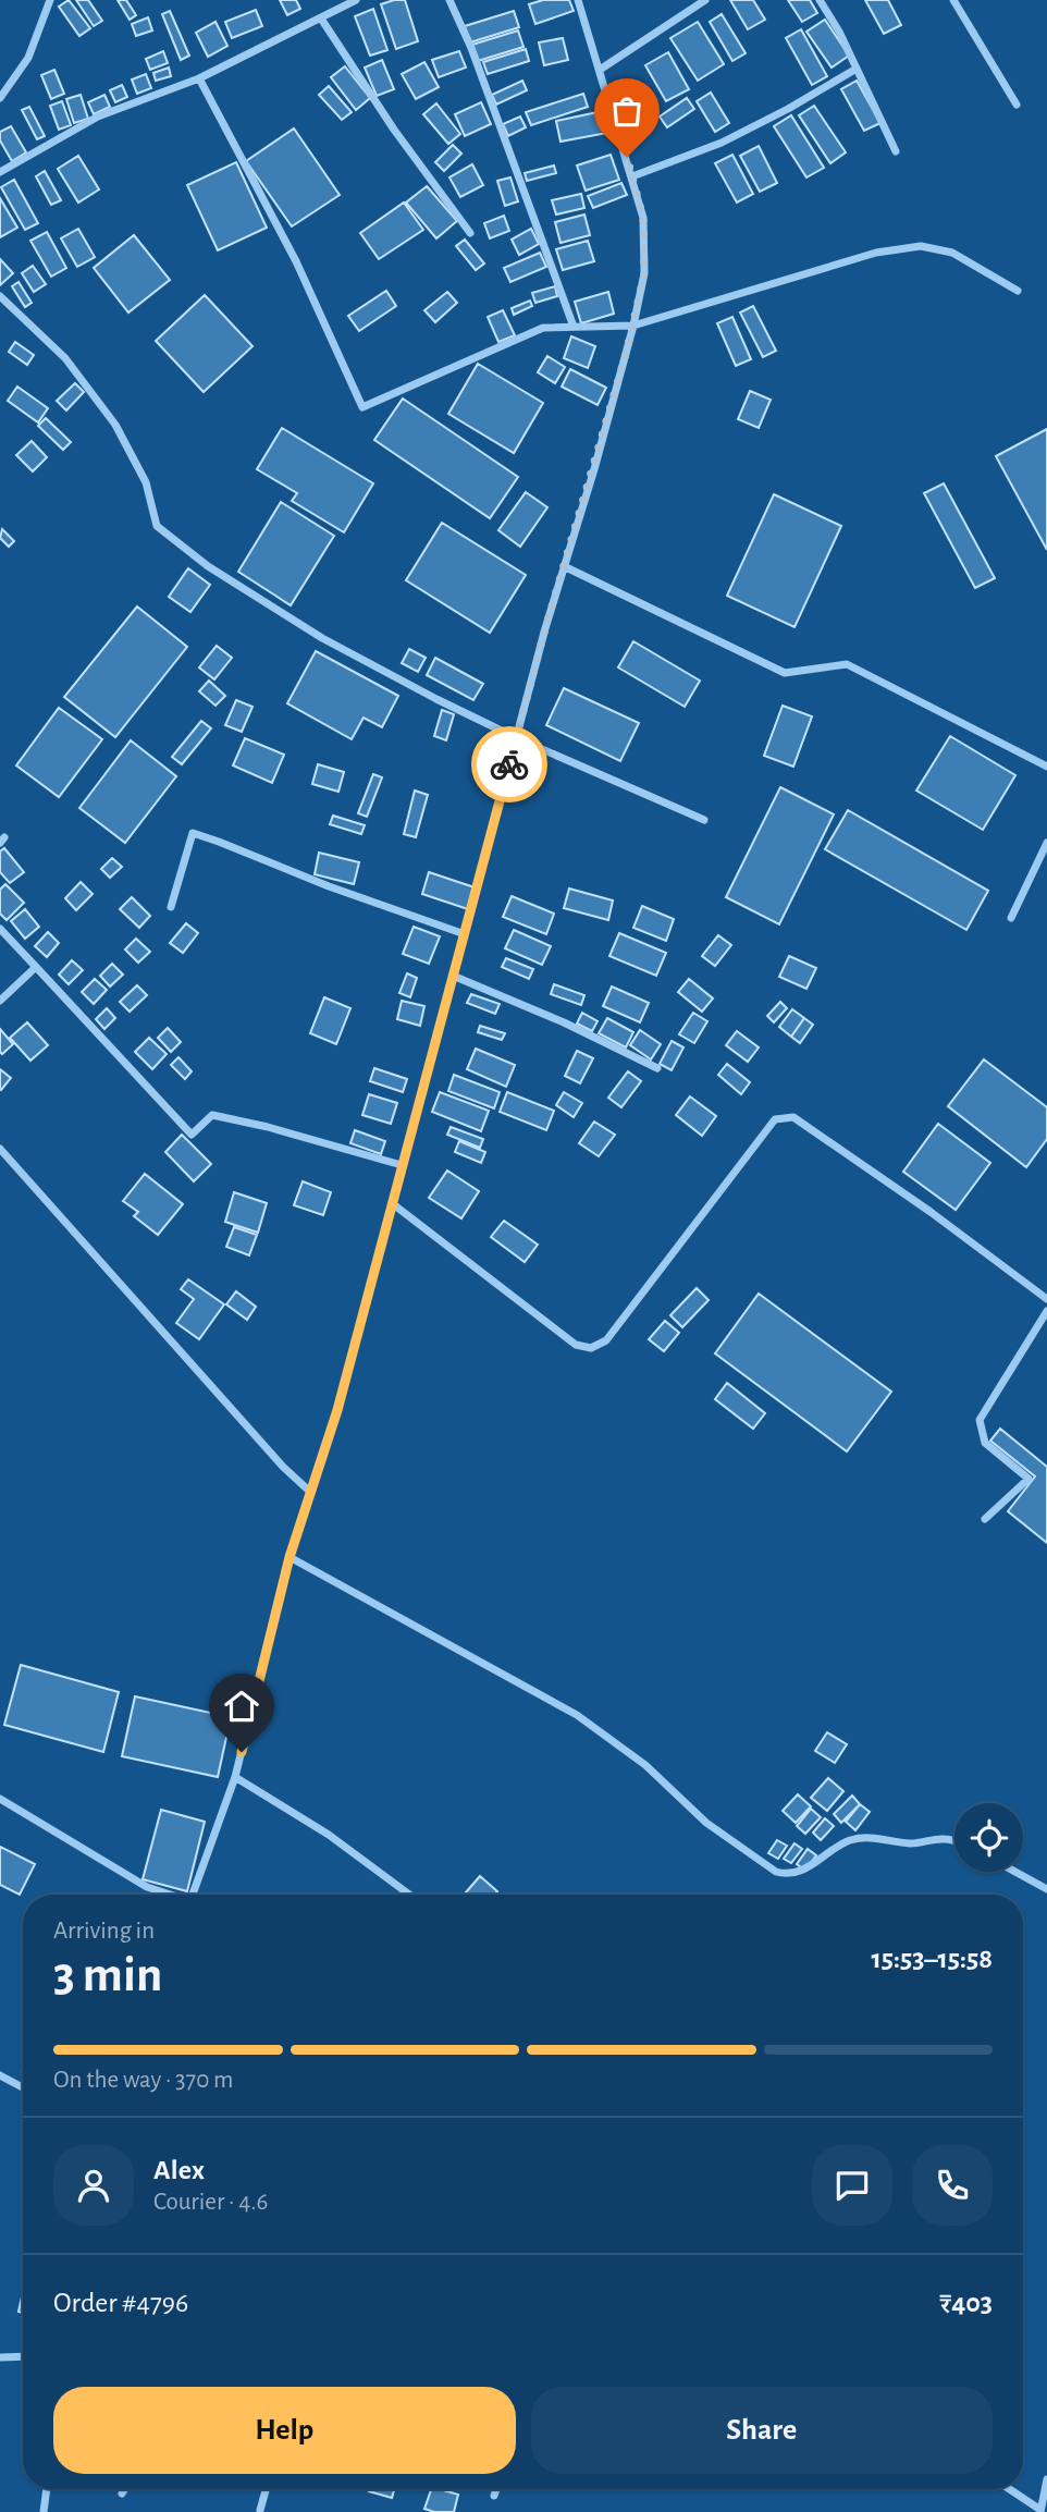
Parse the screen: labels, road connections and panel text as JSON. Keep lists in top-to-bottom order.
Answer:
{
  "page": {
    "heading": ["3 min", "Arriving in", "15:53–15:58"],
    "panel": [
      "Alex",
      "Courier · 4.6",
      "Order #4796",
      "₹403"
    ],
    "bar": "On the way · 370 m",
    "buttons": ["Help", "Share"]
  }
}
